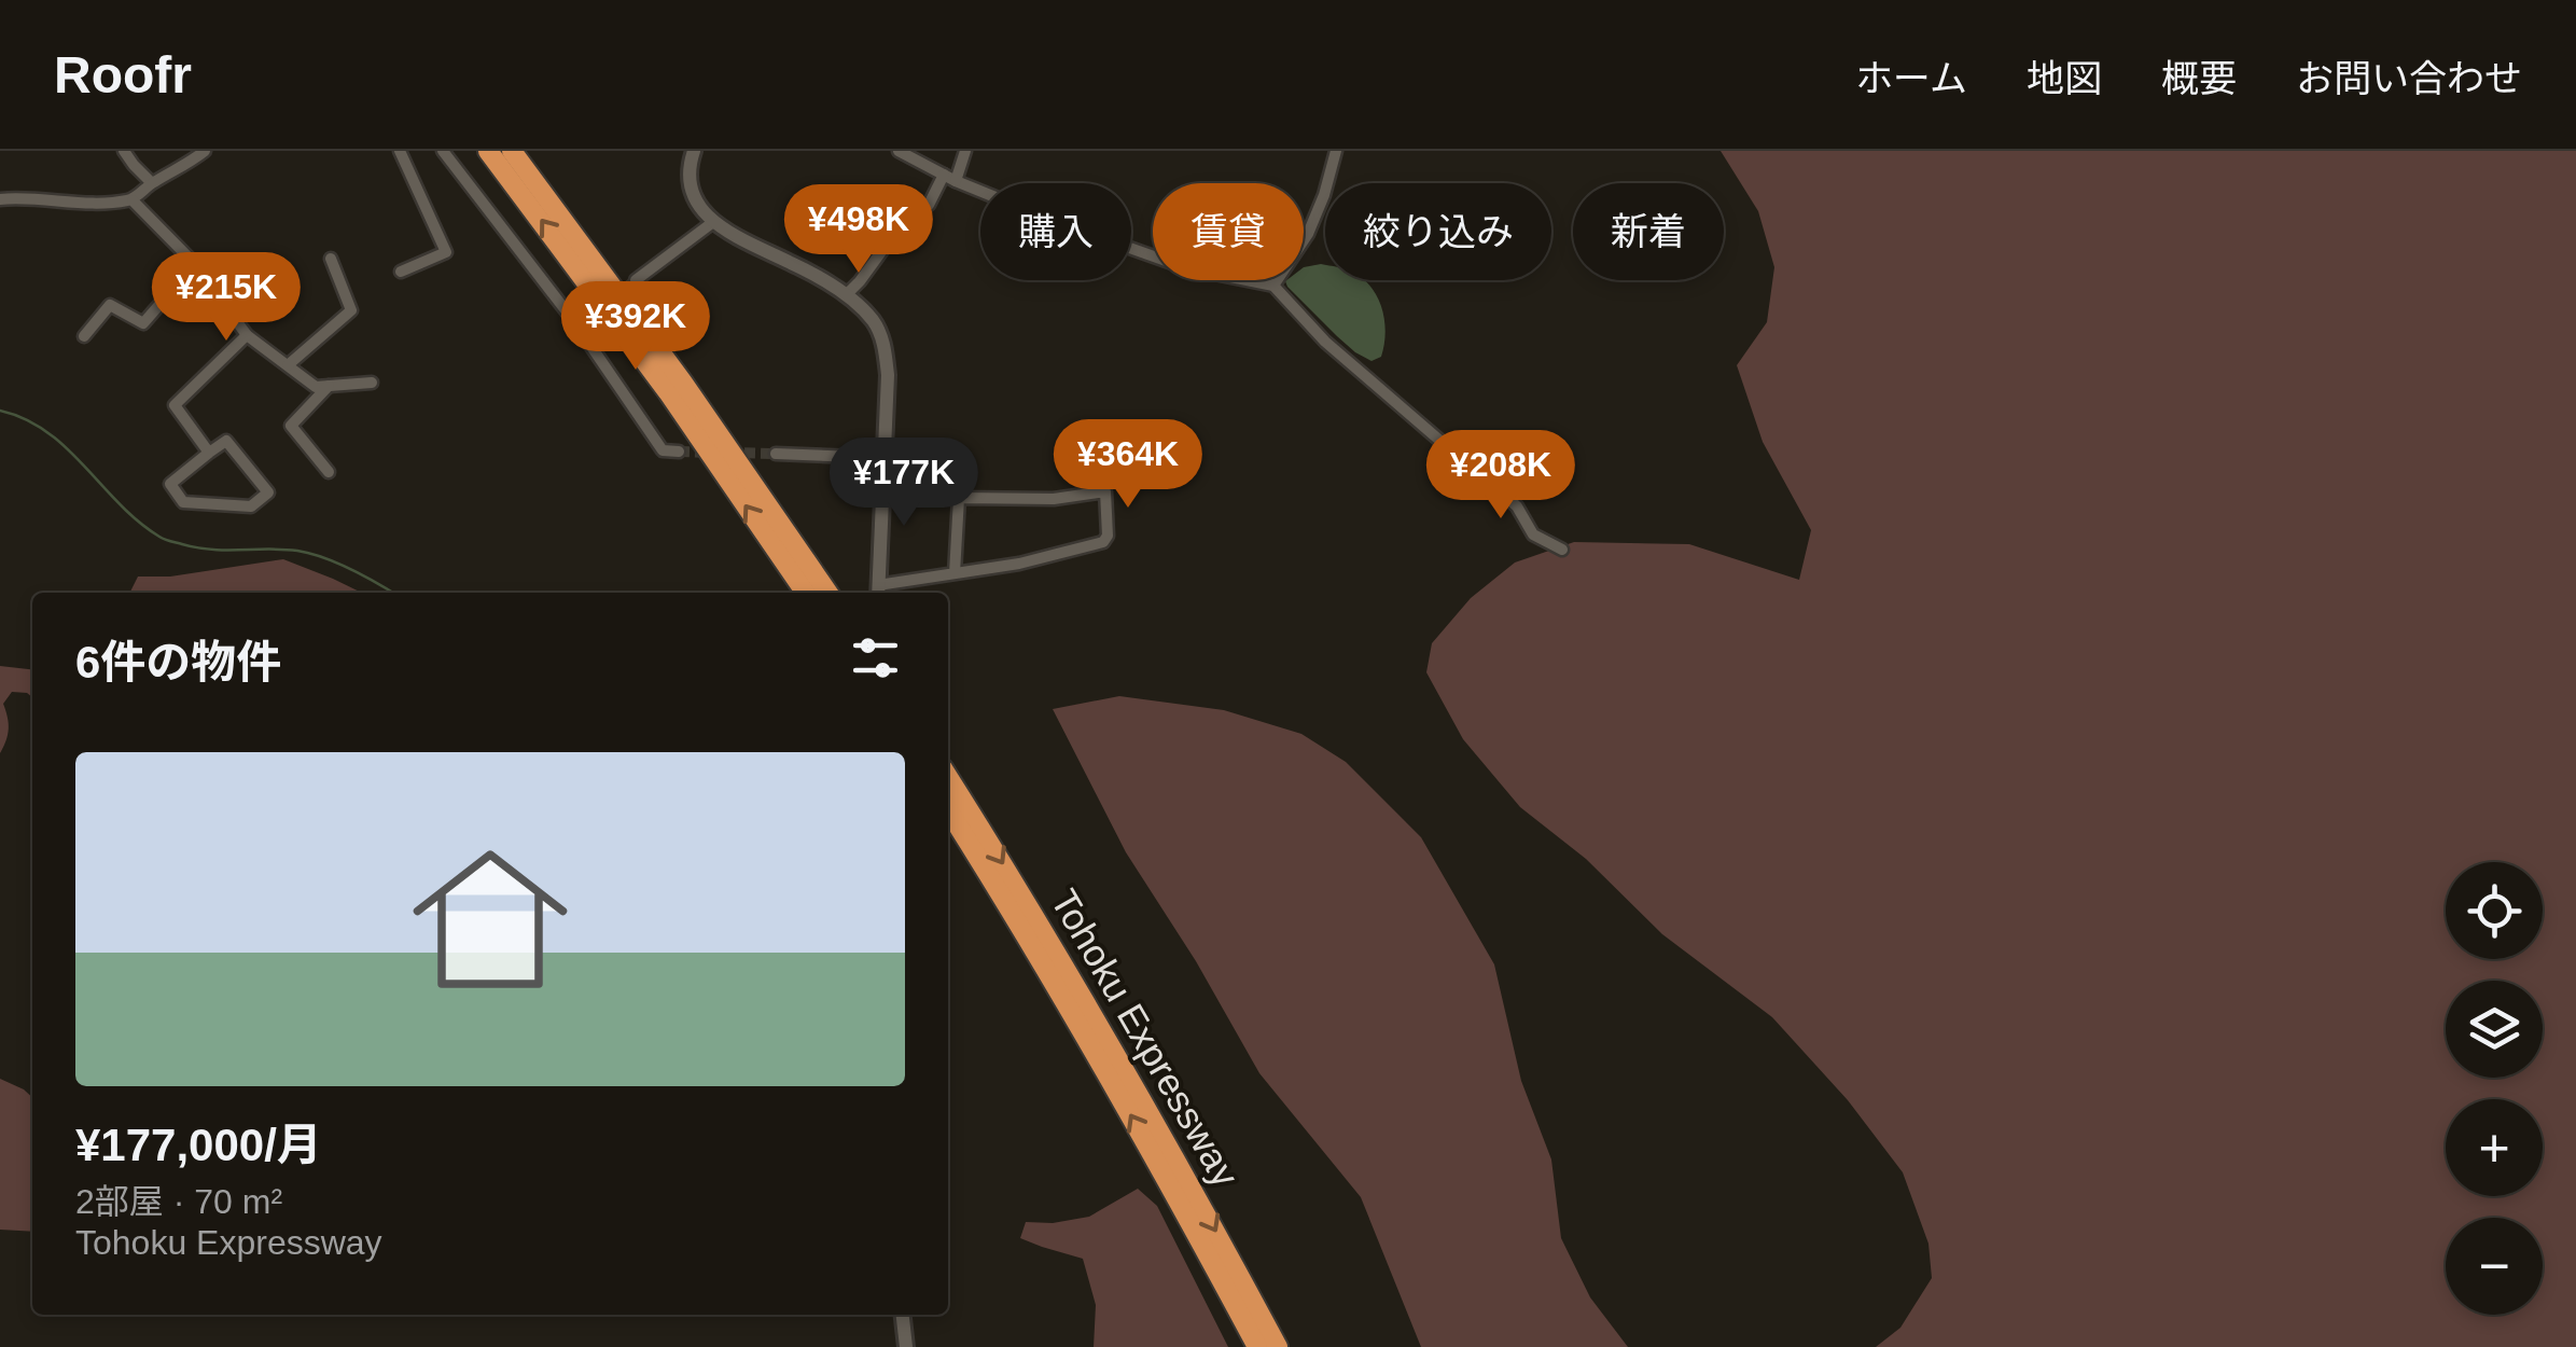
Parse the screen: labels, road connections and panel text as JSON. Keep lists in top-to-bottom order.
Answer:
{
  "streets": {
    "highway": ["Tohoku Expressway"]
  },
  "page": {
    "header": "Roofr",
    "nav": [
      "ホーム",
      "地図",
      "概要",
      "お問い合わせ"
    ],
    "chip": [
      "購入",
      "賃貸",
      "絞り込み",
      "新着"
    ],
    "price": [
      "¥498K",
      "¥215K",
      "¥392K",
      "¥364K",
      "¥208K",
      "¥177K"
    ],
    "heading": "6件の物件",
    "list": [
      {
        "name": "¥177,000/月",
        "note": "2部屋 · 70 m² · Tohoku Expressway"
      }
    ],
    "map_buttons": ["+", "−"]
  }
}
